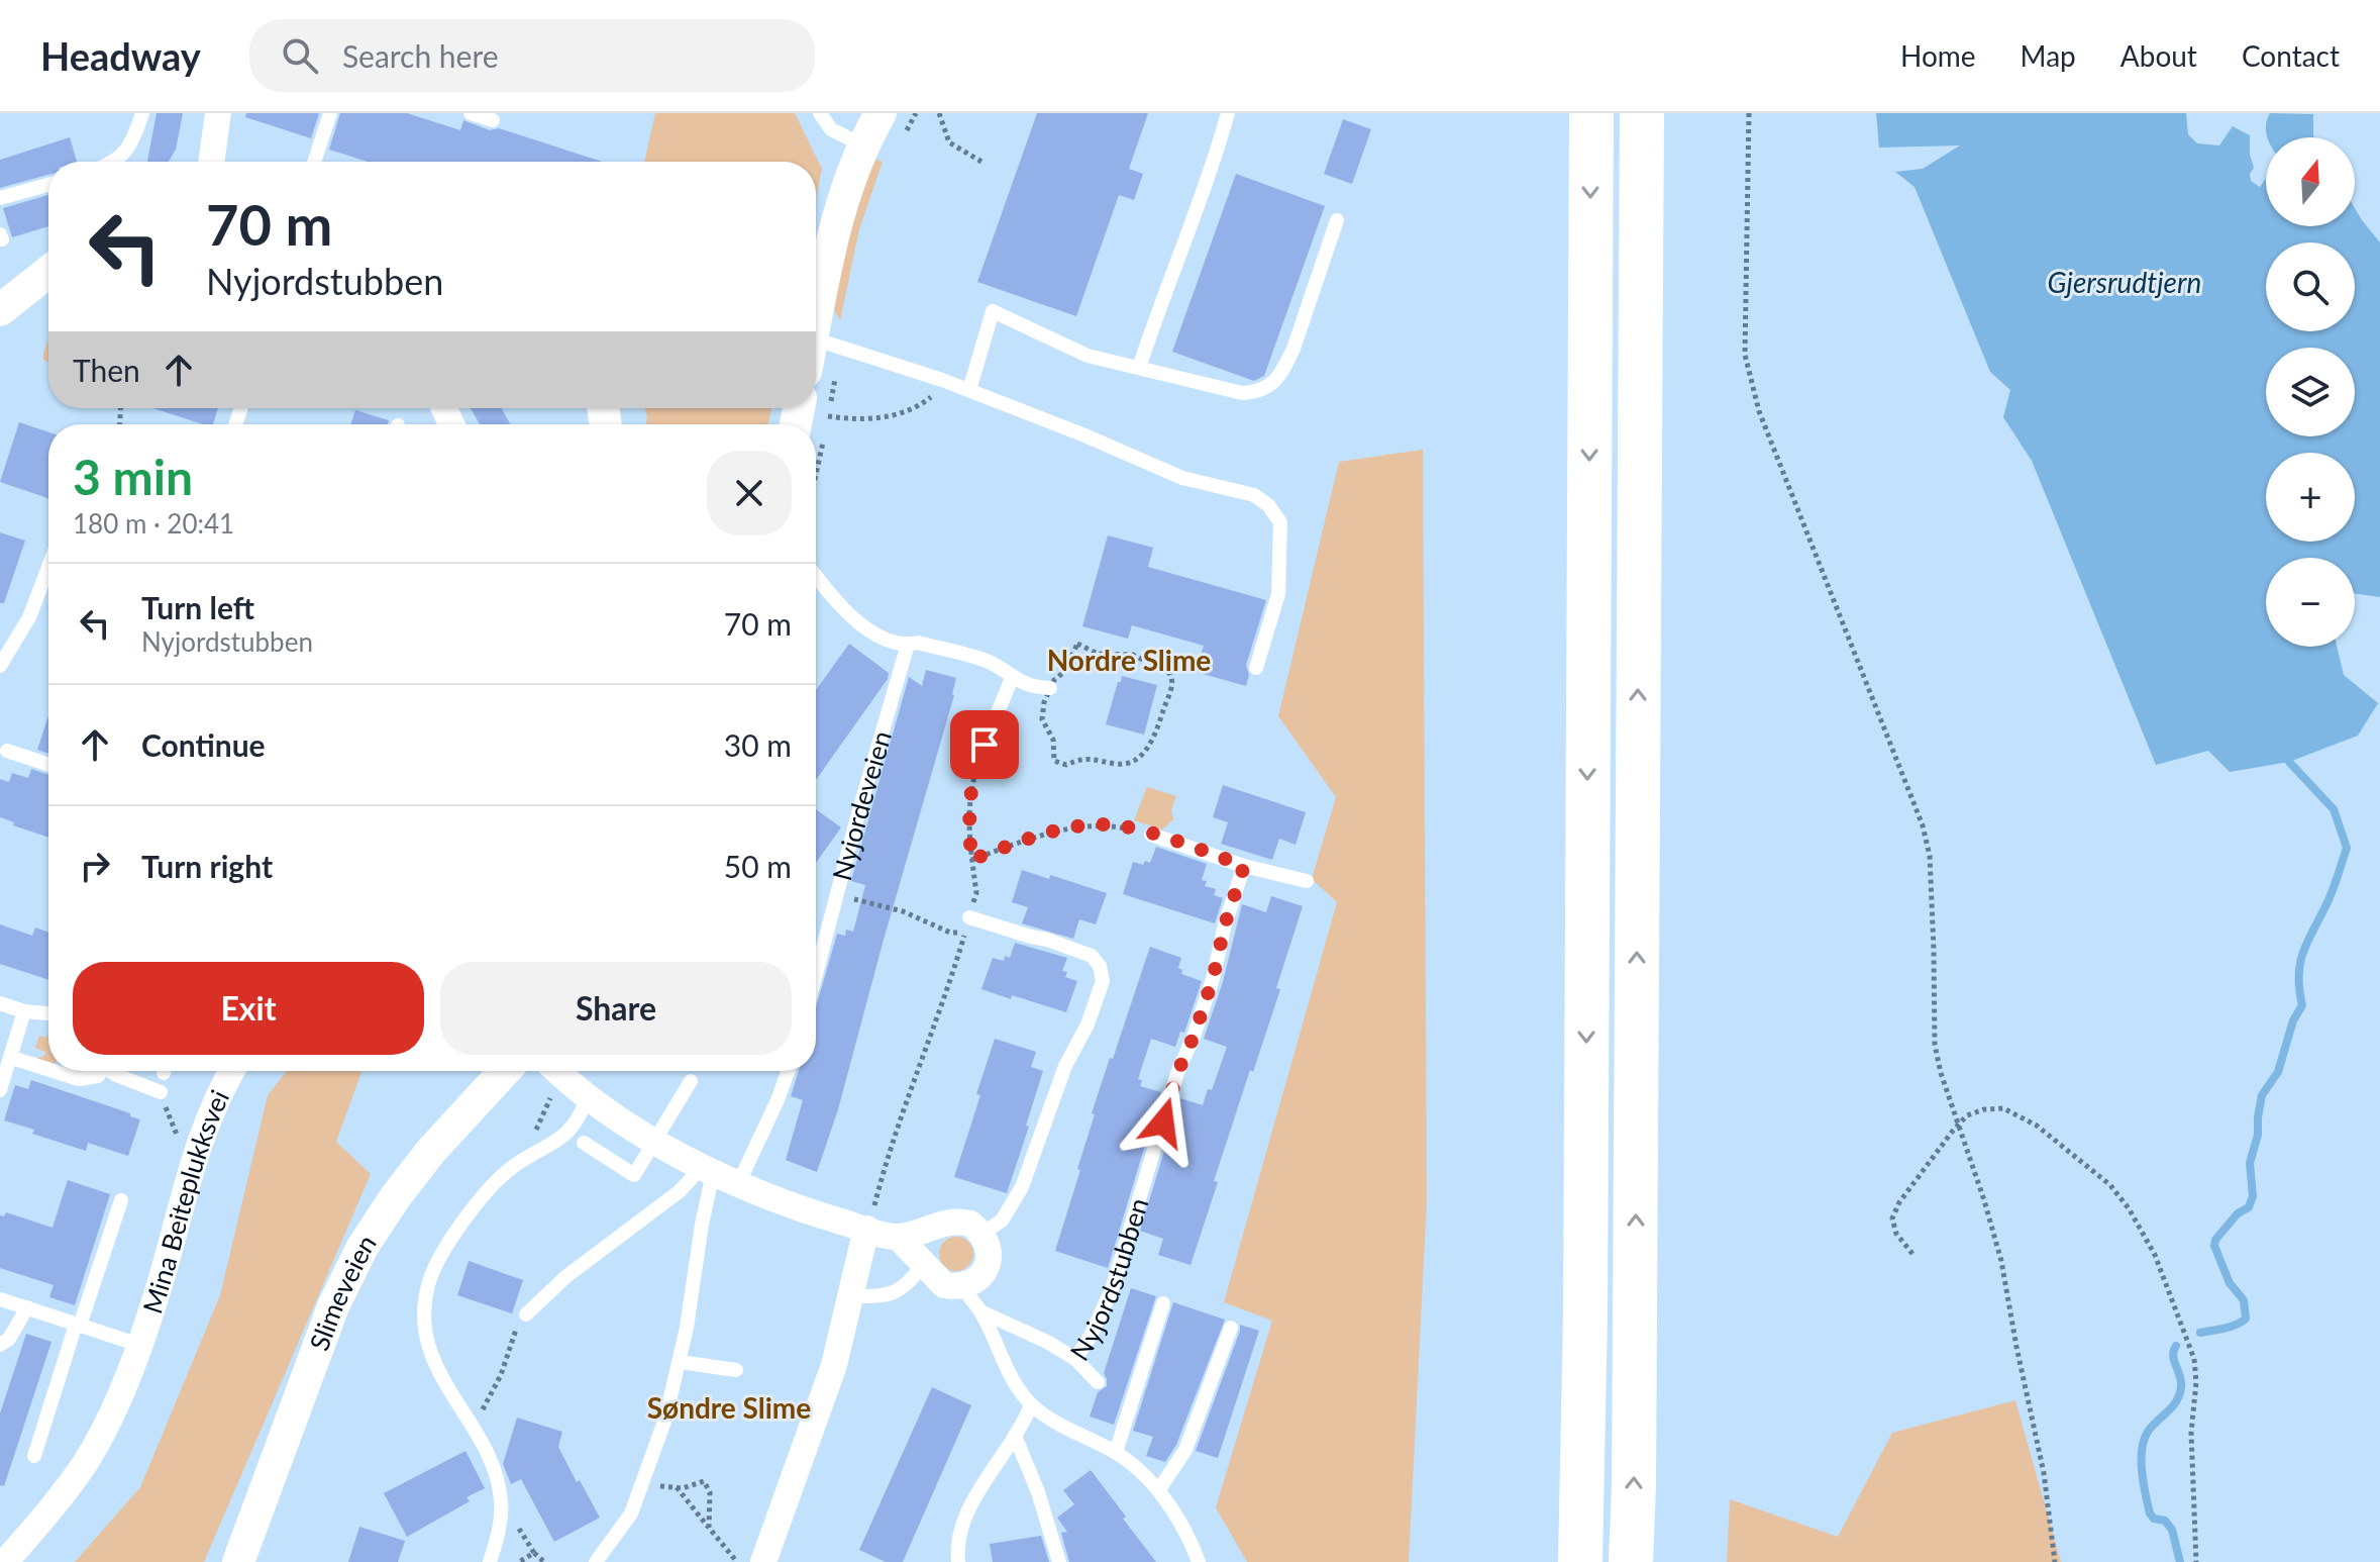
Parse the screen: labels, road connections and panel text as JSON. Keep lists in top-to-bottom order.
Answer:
{
  "streets": {
    "street": ["Mina Beiteplukksvei", "Nyjordstubben", "Slimeveien"],
    "lane": ["Nyjordeveien"]
  },
  "districts": ["Nordre Slime", "Søndre Slime"],
  "water": ["Gjersrudtjern"],
  "north": "top",
  "page": {
    "header": "Headway",
    "search": "Search here",
    "nav": [
      "Home",
      "Map",
      "About",
      "Contact"
    ],
    "map_buttons": ["+", "−"],
    "turn": ["70 m", "Nyjordstubben"],
    "then": "Then",
    "heading": ["3 min", "180 m · 20:41"],
    "list": [
      {
        "name": "Turn left",
        "note": "Nyjordstubben",
        "value": "70 m"
      },
      {
        "name": "Continue",
        "value": "30 m"
      },
      {
        "name": "Turn right",
        "value": "50 m"
      }
    ],
    "buttons": ["Exit", "Share"]
  }
}
